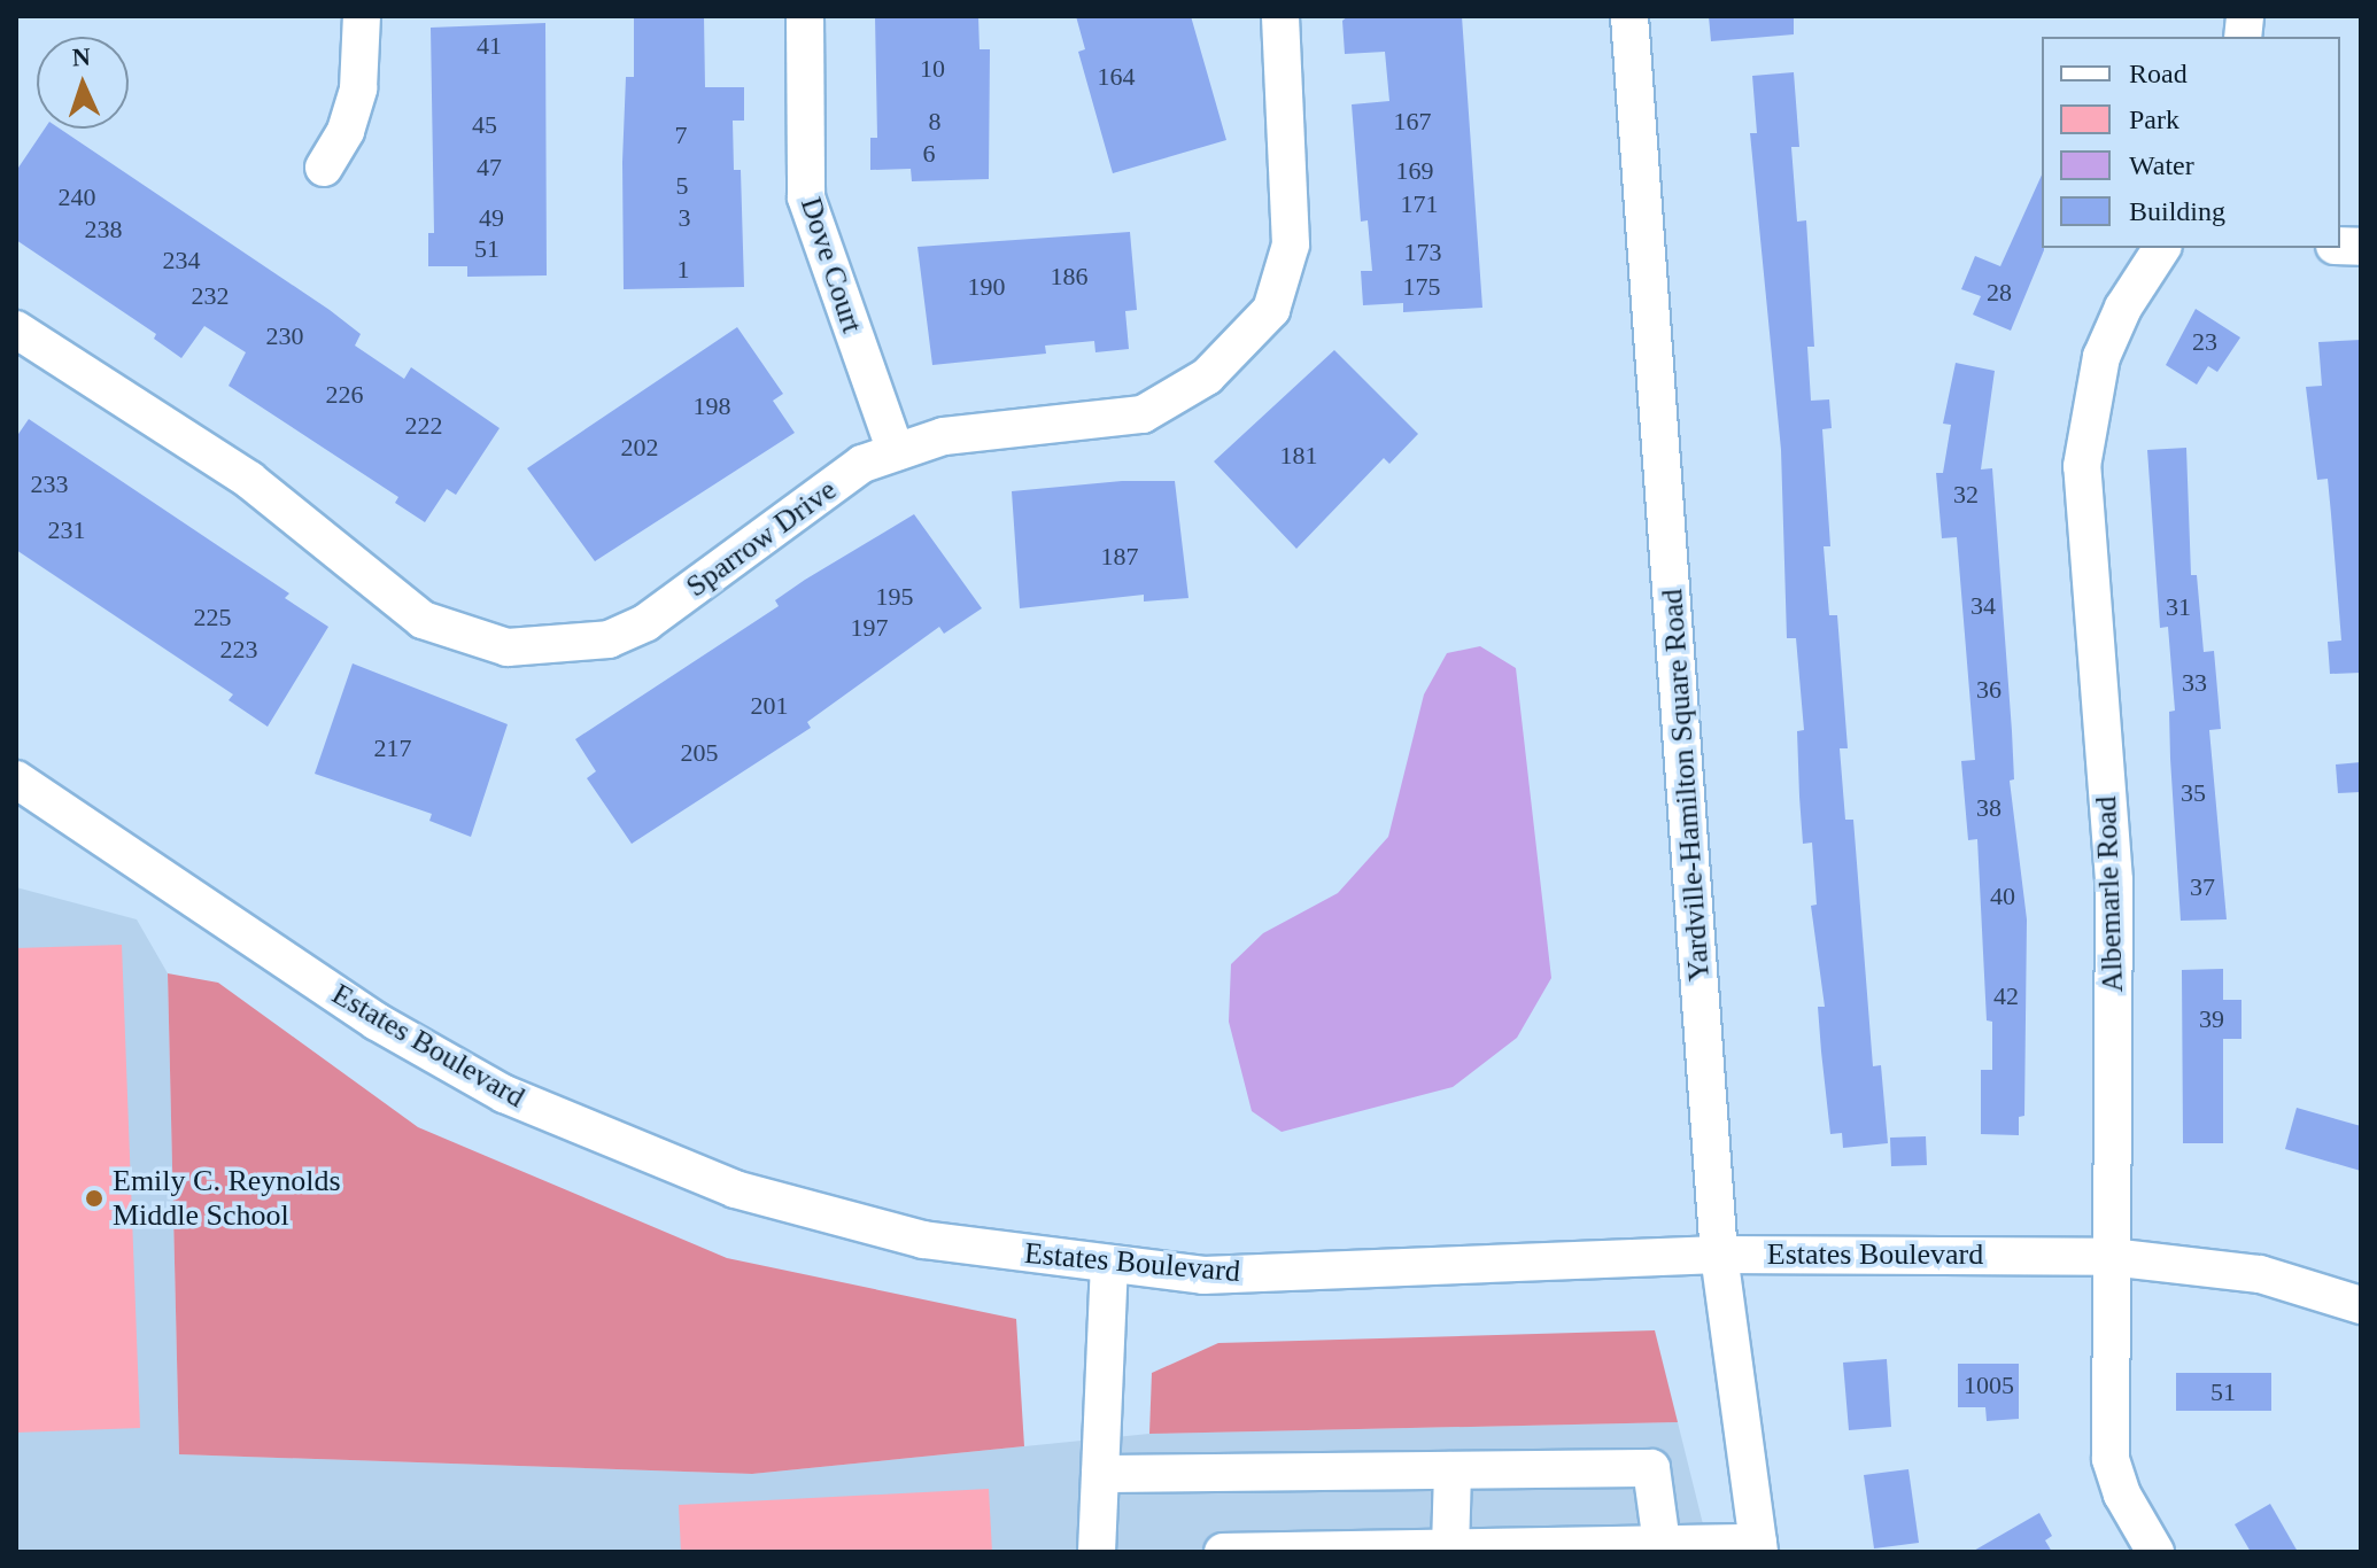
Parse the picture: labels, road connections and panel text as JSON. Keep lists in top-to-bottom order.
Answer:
{
  "streets": {
    "street": [
      "Dove Court",
      "Sparrow Drive",
      "Yardville-Hamilton Square Road",
      "Albemarle Road",
      "Estates Boulevard"
    ]
  },
  "crossings": [
    ["Dove Court", "Sparrow Drive"],
    ["Yardville-Hamilton Square Road", "Estates Boulevard"],
    ["Albemarle Road", "Estates Boulevard"]
  ],
  "places": ["Emily C. Reynolds Middle School"],
  "house_numbers": [
    "41",
    "10",
    "164",
    "8",
    "167",
    "45",
    "7",
    "6",
    "47",
    "169",
    "5",
    "240",
    "171",
    "49",
    "3",
    "238",
    "51",
    "173",
    "234",
    "1",
    "186",
    "190",
    "175",
    "28",
    "232",
    "230",
    "23",
    "226",
    "198",
    "222",
    "202",
    "181",
    "233",
    "32",
    "231",
    "187",
    "195",
    "34",
    "31",
    "225",
    "197",
    "223",
    "33",
    "36",
    "201",
    "217",
    "205",
    "35",
    "38",
    "37",
    "40",
    "42",
    "39",
    "1005",
    "51"
  ],
  "legend": [
    "Road",
    "Park",
    "Water",
    "Building"
  ],
  "north": "top"
}
